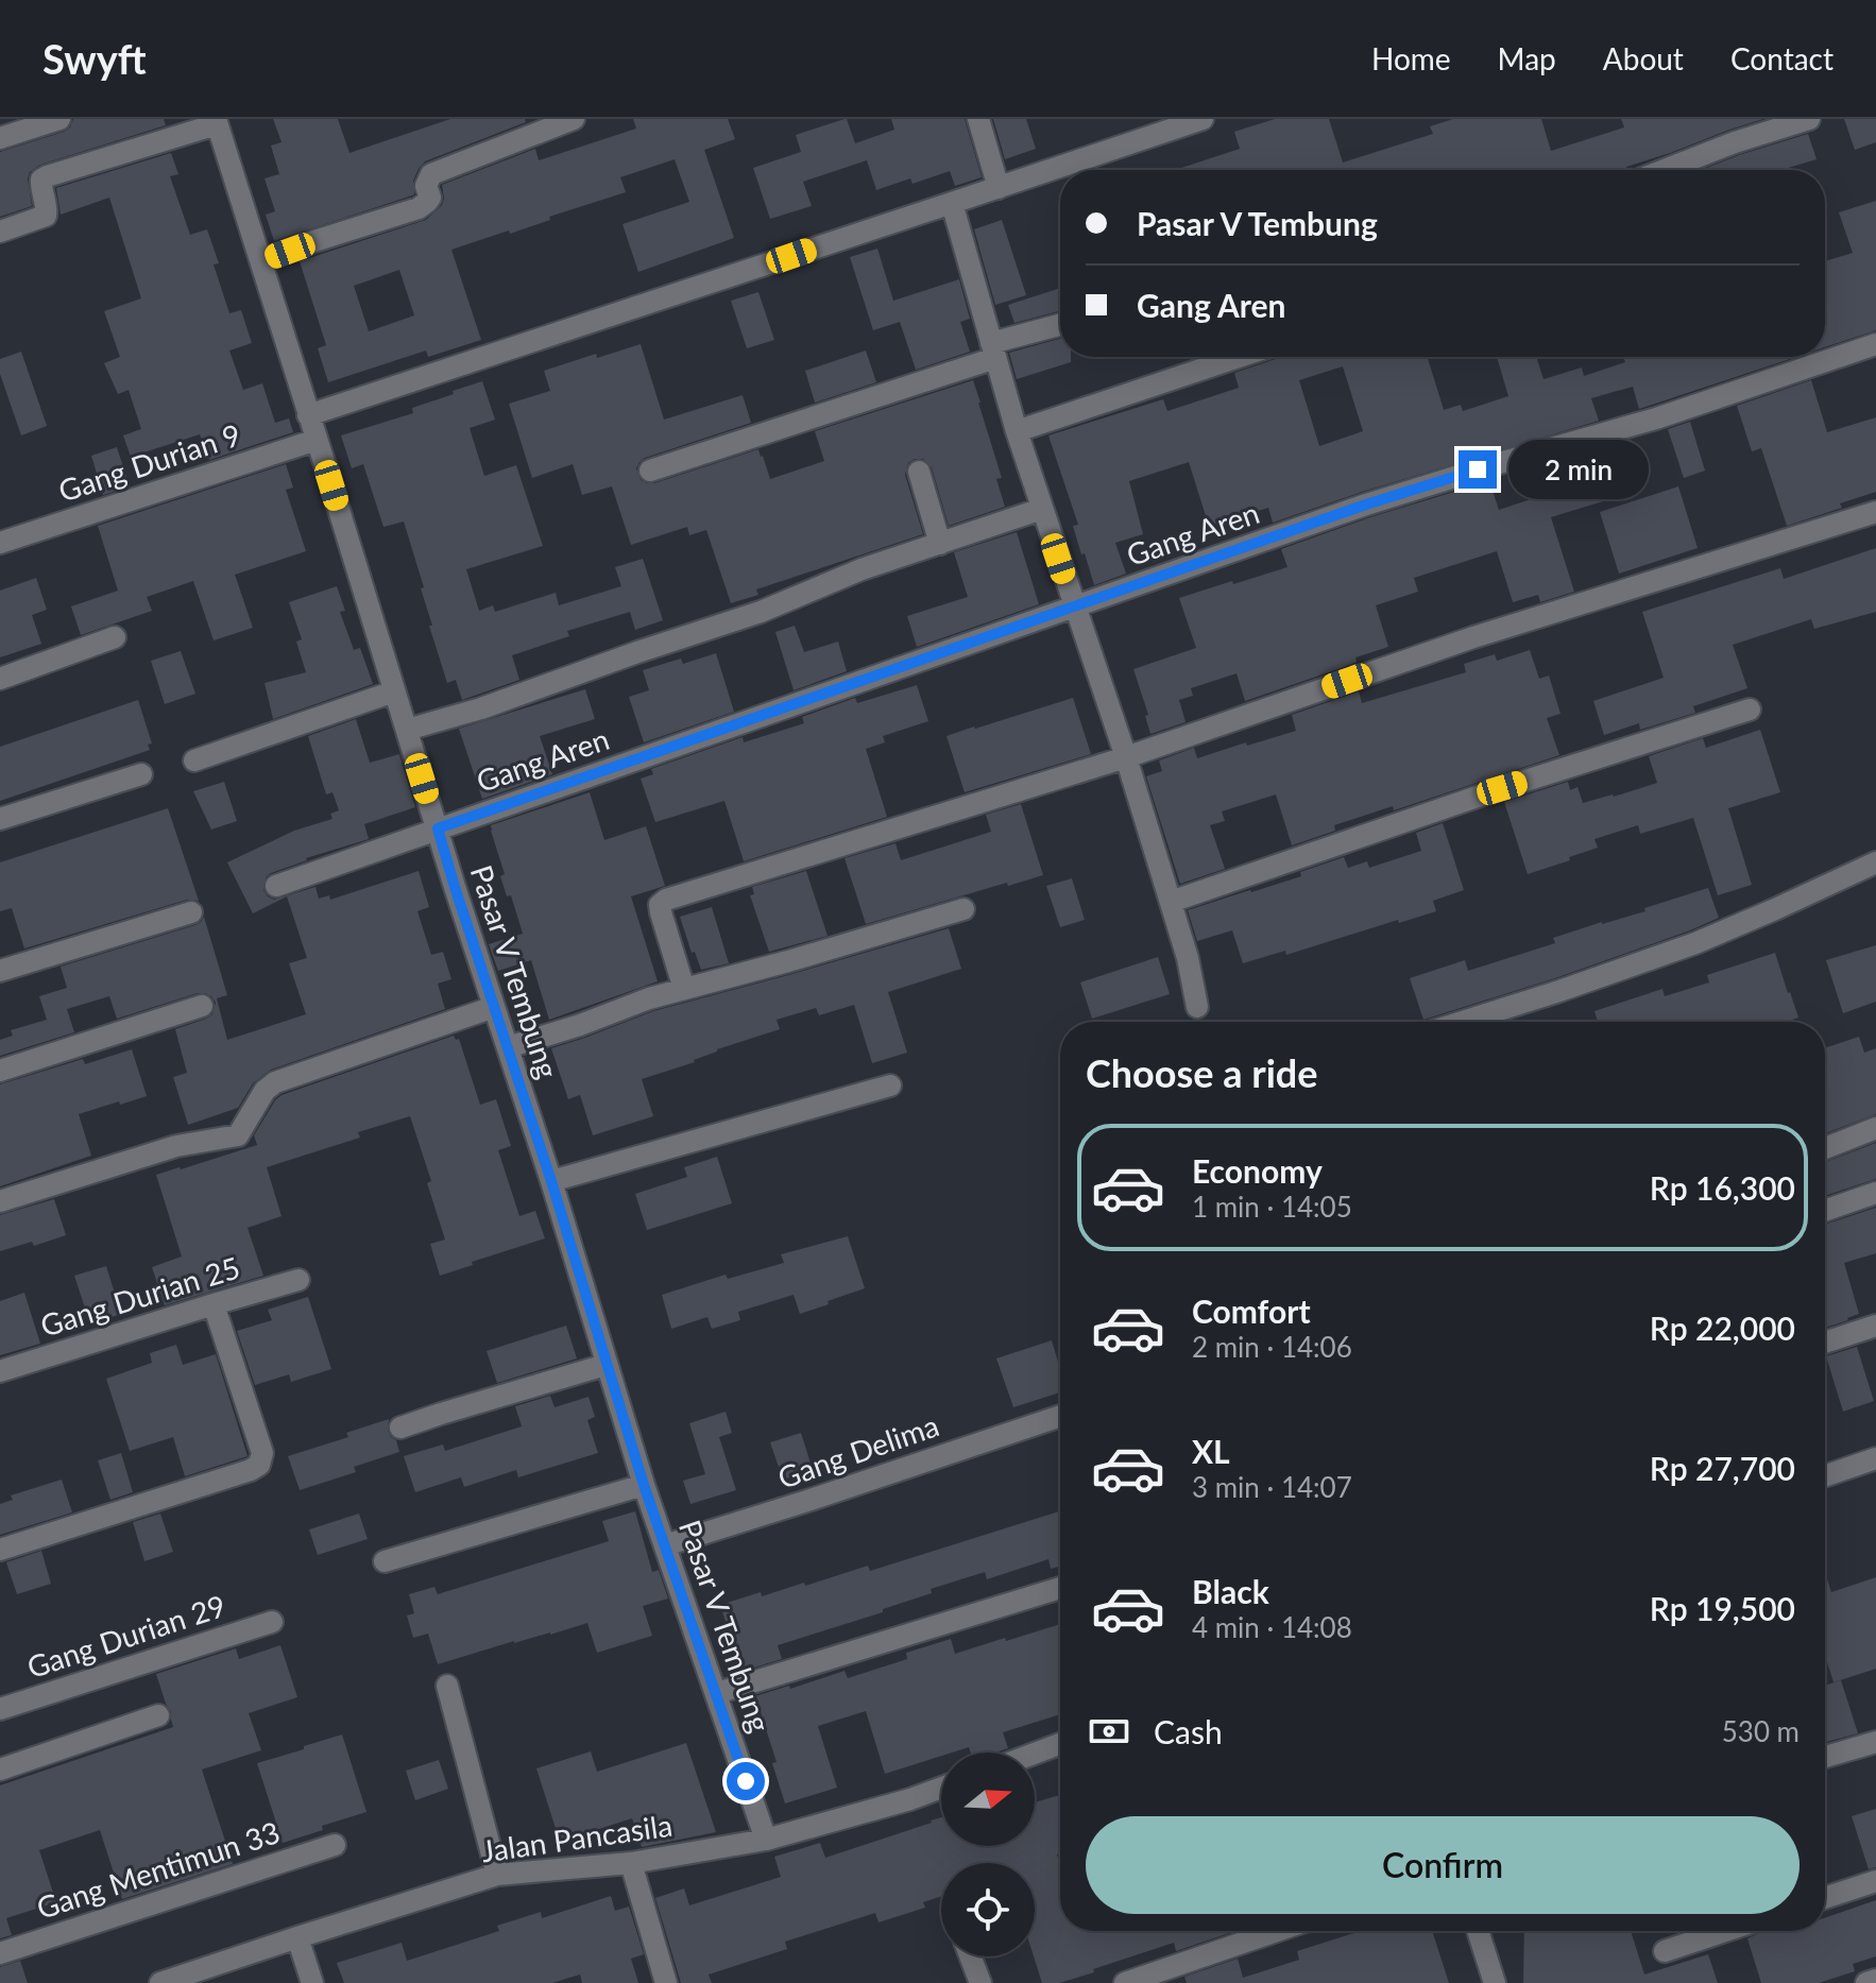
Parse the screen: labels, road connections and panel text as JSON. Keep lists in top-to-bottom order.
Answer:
{
  "streets": {
    "street": [
      "Gang Durian 9",
      "Gang Aren",
      "Pasar V Tembung",
      "Gang Durian 25",
      "Gang Delima",
      "Gang Durian 29",
      "Jalan Pancasila",
      "Gang Mentimun 33"
    ]
  },
  "crossings": [
    ["Gang Durian 9", "Pasar V Tembung"],
    ["Gang Aren", "Pasar V Tembung"],
    ["Pasar V Tembung", "Gang Delima"],
    ["Pasar V Tembung", "Jalan Pancasila"]
  ],
  "north": "right",
  "page": {
    "header": "Swyft",
    "nav": [
      "Home",
      "Map",
      "About",
      "Contact"
    ],
    "banner": ["Pasar V Tembung", "Gang Aren"],
    "bubble": "2 min",
    "heading": "Choose a ride",
    "list": [
      {
        "name": "Economy",
        "note": "1 min · 14:05",
        "value": "Rp 16,300"
      },
      {
        "name": "Comfort",
        "note": "2 min · 14:06",
        "value": "Rp 22,000"
      },
      {
        "name": "XL",
        "note": "3 min · 14:07",
        "value": "Rp 27,700"
      },
      {
        "name": "Black",
        "note": "4 min · 14:08",
        "value": "Rp 19,500"
      }
    ],
    "pay": ["Cash", "530 m"],
    "buttons": "Confirm"
  }
}
